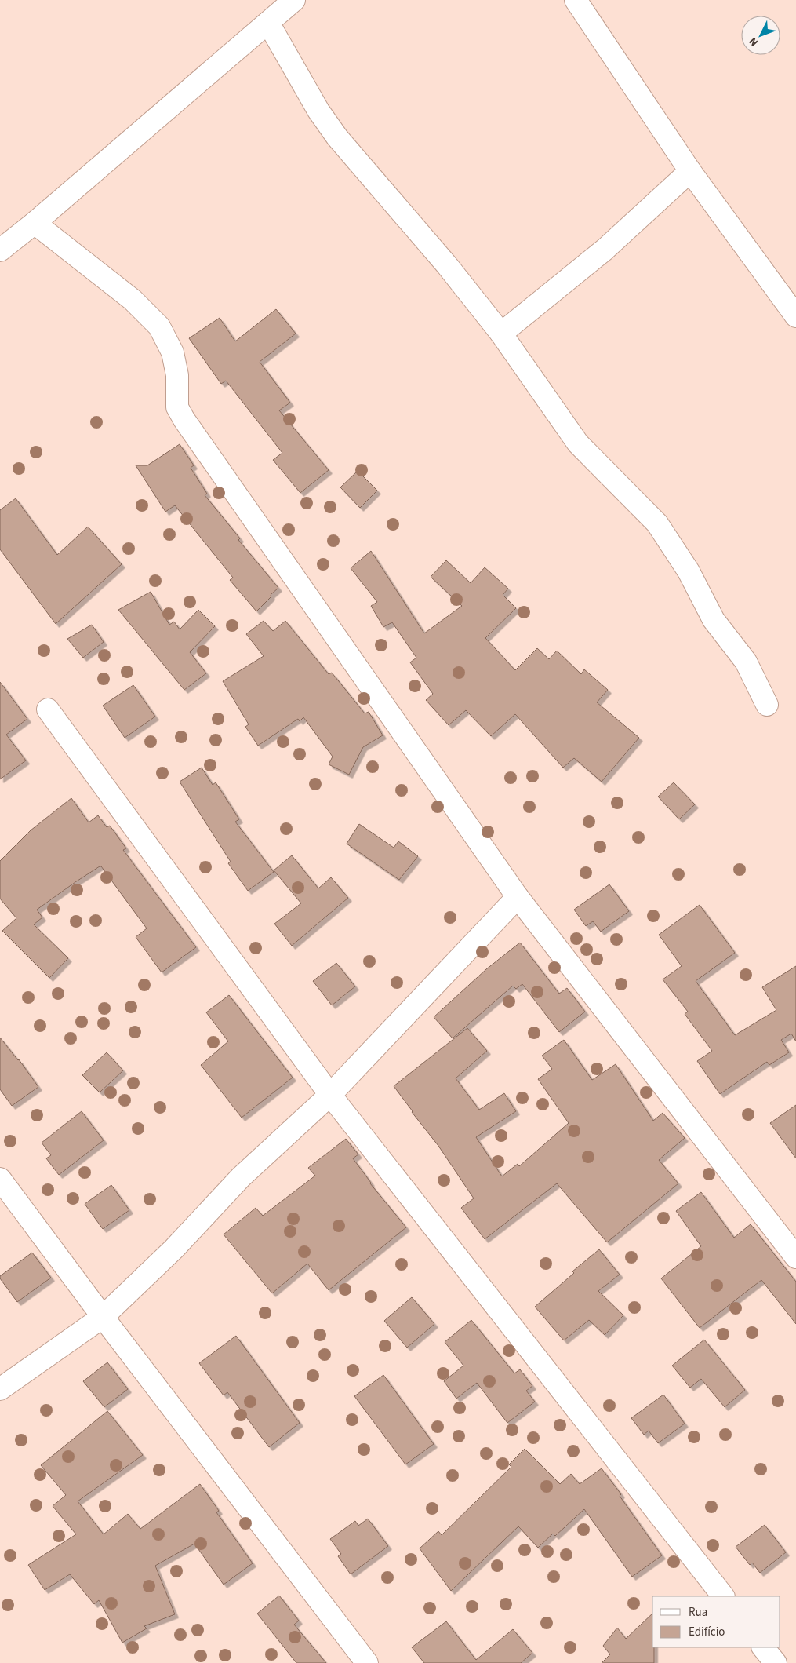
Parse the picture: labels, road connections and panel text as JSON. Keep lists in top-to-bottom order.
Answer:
{
  "legend": ["Rua", "Edifício"],
  "north": "bottom left"
}
